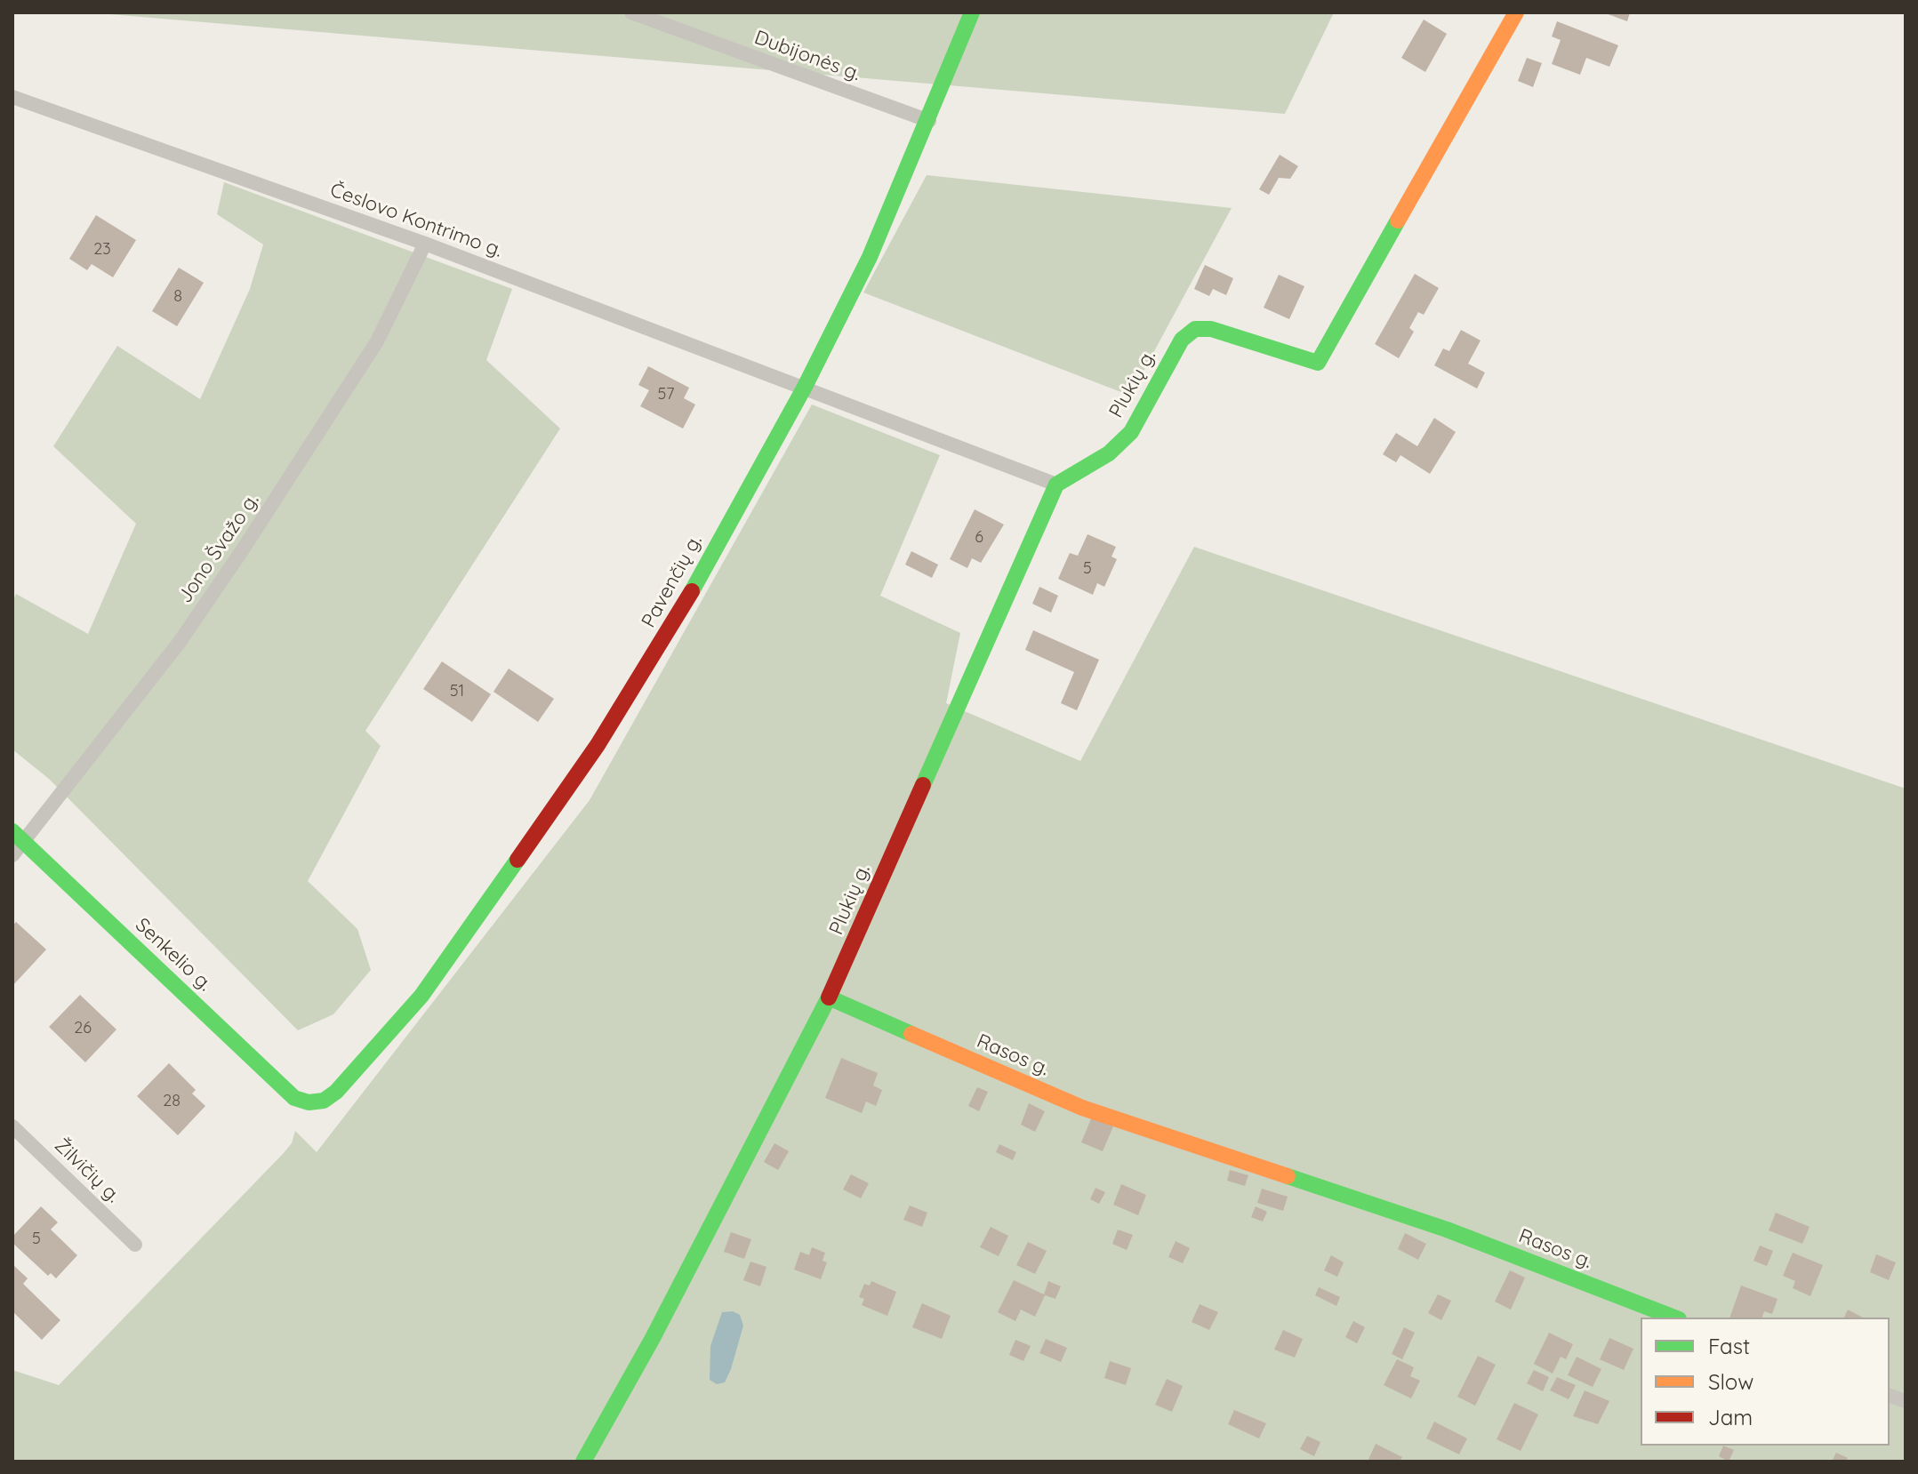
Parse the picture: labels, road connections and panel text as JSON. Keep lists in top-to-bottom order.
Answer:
{
  "streets": {
    "street": [
      "Dubijonės g.",
      "Česlovo Kontrimo g.",
      "Plukių g.",
      "Jono Švažo g.",
      "Pavenčių g.",
      "Senkelio g.",
      "Rasos g.",
      "Žilvičių g."
    ]
  },
  "crossings": [
    ["Dubijonės g.", "Pavenčių g."],
    ["Česlovo Kontrimo g.", "Plukių g."],
    ["Česlovo Kontrimo g.", "Jono Švažo g."],
    ["Česlovo Kontrimo g.", "Pavenčių g."],
    ["Plukių g.", "Rasos g."],
    ["Jono Švažo g.", "Senkelio g."],
    ["Pavenčių g.", "Senkelio g."]
  ],
  "house_numbers": [
    "23",
    "8",
    "57",
    "6",
    "5",
    "51",
    "26",
    "28",
    "5"
  ],
  "legend": ["Fast", "Slow", "Jam"]
}
